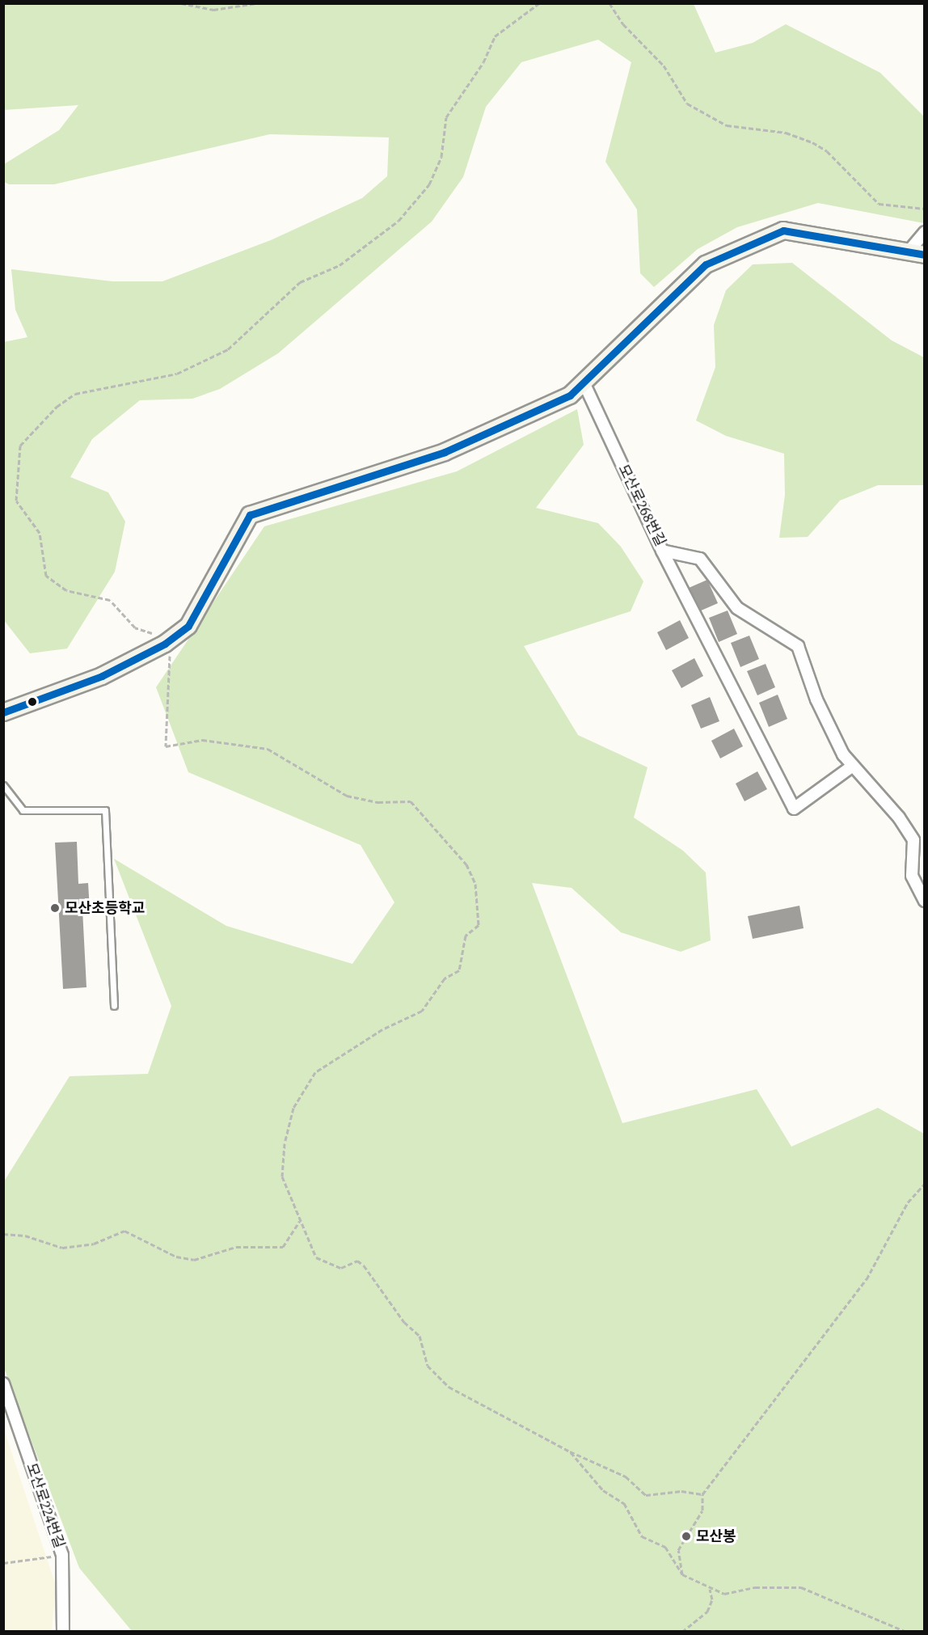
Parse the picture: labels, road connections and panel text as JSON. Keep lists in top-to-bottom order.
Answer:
{
  "streets": {
    "street": ["모산로268번길", "모산로224번길"]
  },
  "places": ["모산초등학교", "모산봉"]
}
